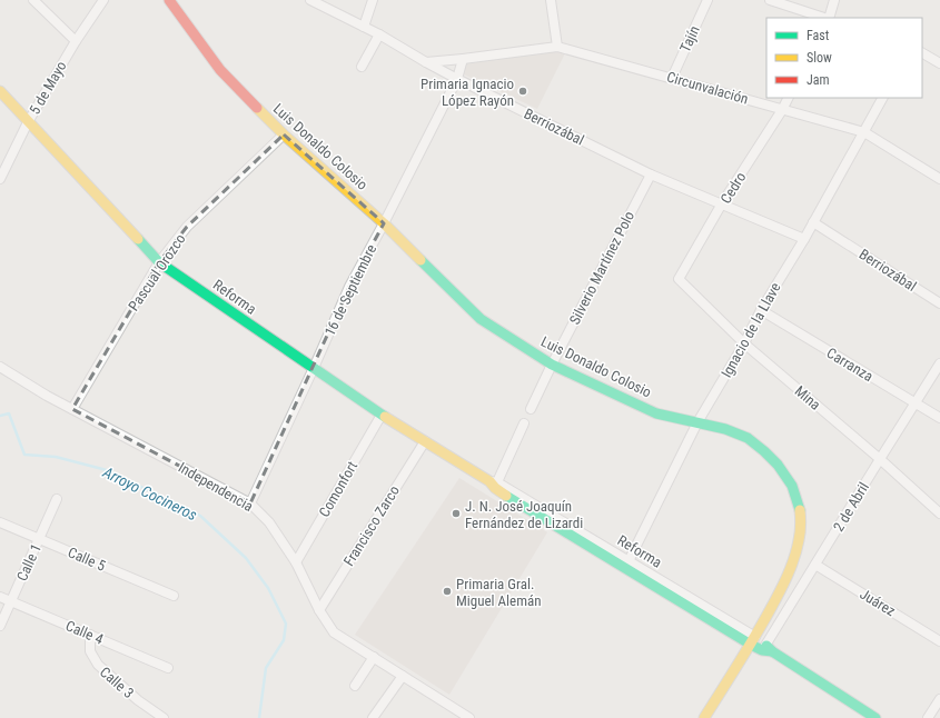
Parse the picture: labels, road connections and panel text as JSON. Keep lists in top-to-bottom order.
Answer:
{
  "streets": {
    "main road": ["Luis Donaldo Colosio", "Reforma"],
    "street": [
      "Tajín",
      "5 de Mayo",
      "Circunvalación",
      "Berriozábal",
      "Cedro",
      "Silverio Martínez Polo",
      "Pascual Orozco",
      "16 de Septiembre",
      "Ignacio de la Llave",
      "Carranza",
      "Mina",
      "Independencia",
      "Comonfort",
      "2 de Abril",
      "Francisco Zarco",
      "Calle 5",
      "Calle 1",
      "Juárez",
      "Calle 4",
      "Calle 3"
    ]
  },
  "crossings": [
    ["Tajín", "Circunvalación"],
    ["5 de Mayo", "Reforma"],
    ["Circunvalación", "Berriozábal"],
    ["Circunvalación", "Cedro"],
    ["Circunvalación", "Ignacio de la Llave"],
    ["Berriozábal", "Cedro"],
    ["Berriozábal", "Silverio Martínez Polo"],
    ["Berriozábal", "16 de Septiembre"],
    ["Berriozábal", "Ignacio de la Llave"],
    ["Luis Donaldo Colosio", "Silverio Martínez Polo"],
    ["Luis Donaldo Colosio", "Pascual Orozco"],
    ["Luis Donaldo Colosio", "16 de Septiembre"],
    ["Luis Donaldo Colosio", "Reforma"],
    ["Luis Donaldo Colosio", "Ignacio de la Llave"],
    ["Cedro", "Mina"],
    ["Pascual Orozco", "Reforma"],
    ["Pascual Orozco", "Independencia"],
    ["16 de Septiembre", "Reforma"],
    ["16 de Septiembre", "Independencia"],
    ["Reforma", "Ignacio de la Llave"],
    ["Reforma", "Comonfort"],
    ["Reforma", "2 de Abril"],
    ["Reforma", "Francisco Zarco"],
    ["Ignacio de la Llave", "Carranza"],
    ["Ignacio de la Llave", "Mina"],
    ["Carranza", "2 de Abril"],
    ["Mina", "2 de Abril"],
    ["Independencia", "Comonfort"],
    ["Independencia", "Francisco Zarco"],
    ["2 de Abril", "Juárez"],
    ["Calle 5", "Calle 1"],
    ["Calle 1", "Calle 4"],
    ["Calle 4", "Calle 3"]
  ],
  "water": ["Arroyo Cocineros"],
  "places": ["Primaria Ignacio López Rayón", "J. N. José Joaquín Fernández de Lizardi", "Primaria Gral. Miguel Alemán"],
  "legend": ["Fast", "Slow", "Jam"]
}
